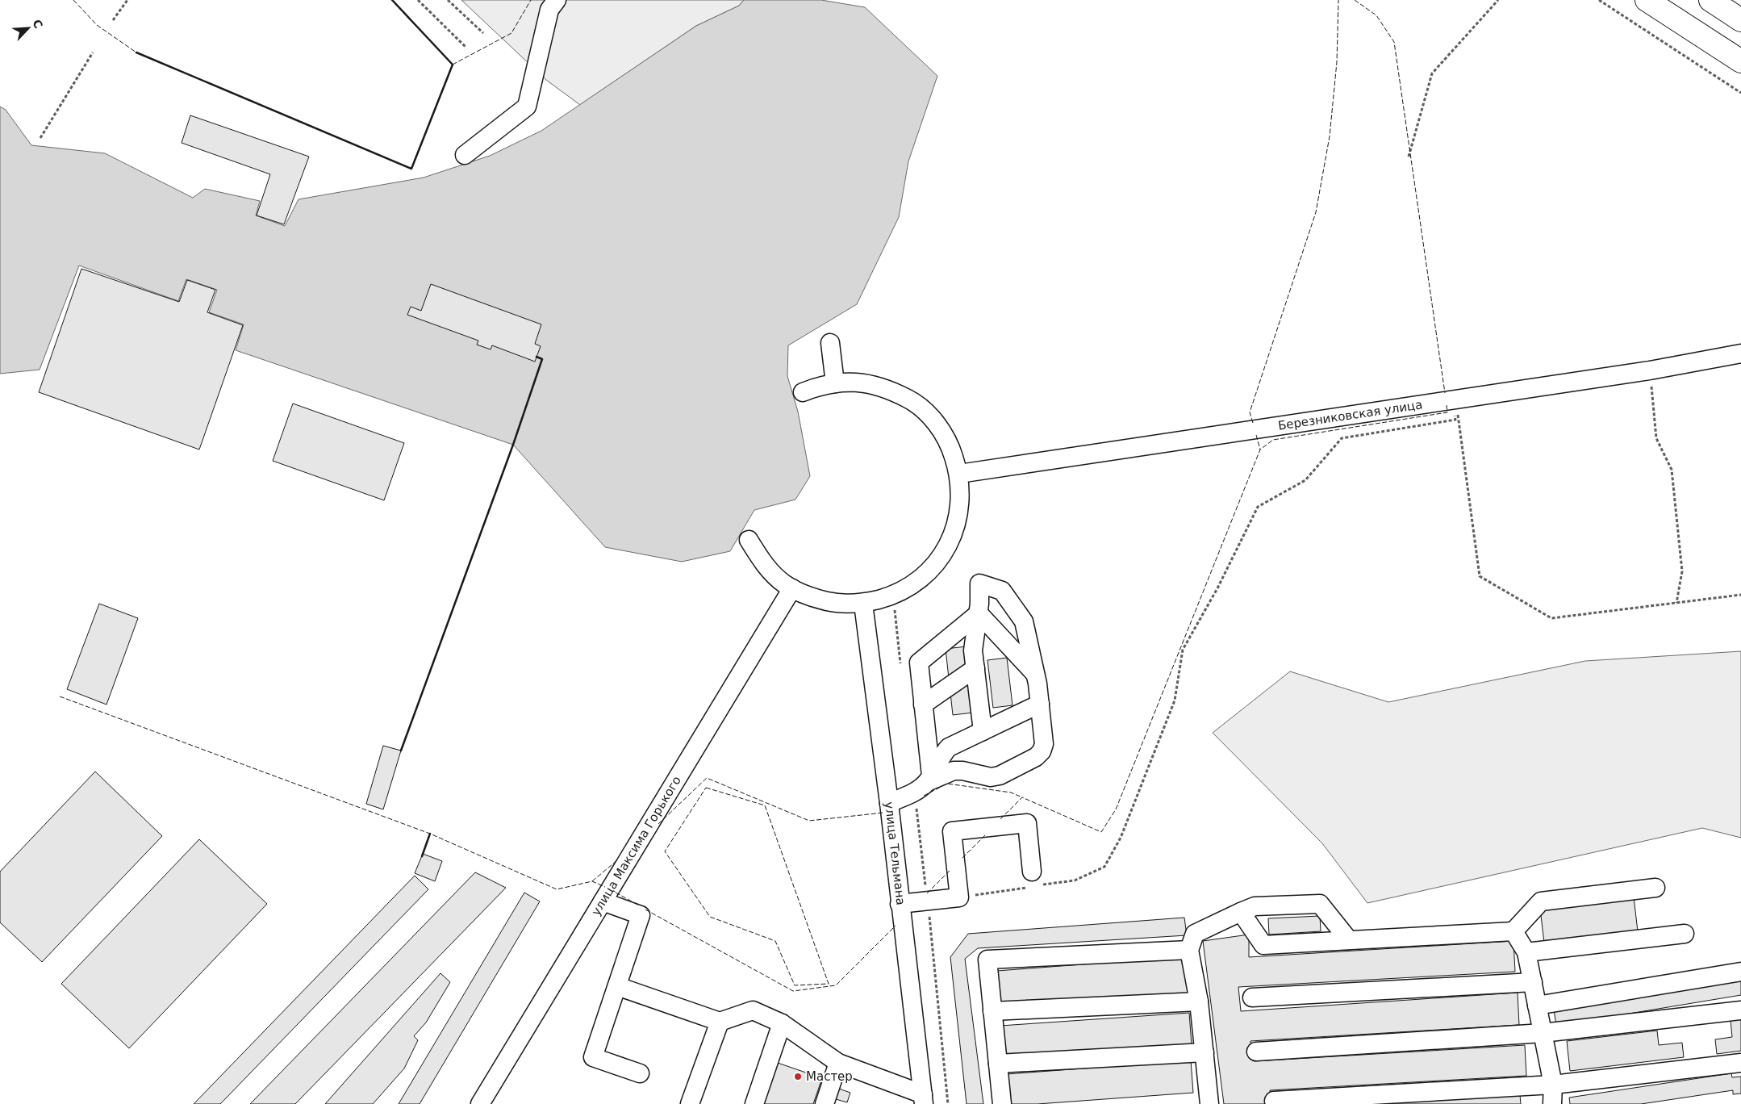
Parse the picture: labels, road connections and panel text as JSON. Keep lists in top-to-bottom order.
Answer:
{
  "streets": {
    "street": ["Березниковская улица", "улица Максима Горького", "улица Тельмана"]
  },
  "places": ["Мастер"],
  "north": "top right"
}
